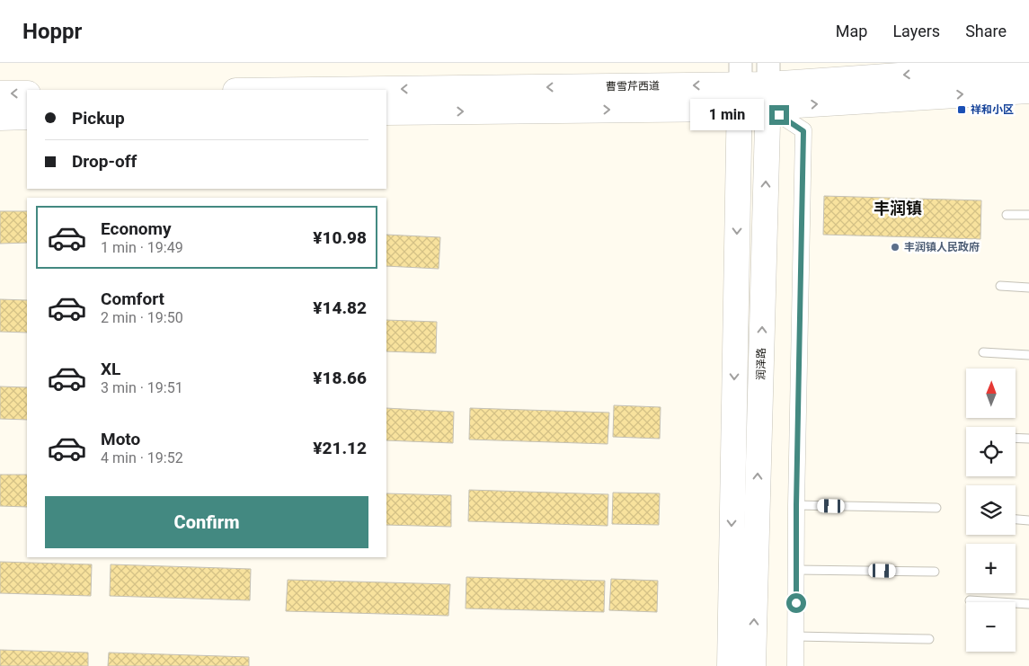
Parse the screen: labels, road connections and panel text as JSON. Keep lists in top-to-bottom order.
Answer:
{
  "streets": {
    "main road": ["曹雪芹西道", "润泽路"]
  },
  "crossings": [
    ["曹雪芹西道", "润泽路"]
  ],
  "districts": ["丰润镇"],
  "places": {
    "transit": ["祥和小区"],
    "other": ["丰润镇人民政府"]
  },
  "north": "top",
  "page": {
    "header": "Hoppr",
    "nav": ["Map", "Layers", "Share"],
    "banner": ["Pickup", "Drop-off"],
    "bubble": "1 min",
    "list": [
      {
        "name": "Economy",
        "note": "1 min · 19:49",
        "value": "¥10.98"
      },
      {
        "name": "Comfort",
        "note": "2 min · 19:50",
        "value": "¥14.82"
      },
      {
        "name": "XL",
        "note": "3 min · 19:51",
        "value": "¥18.66"
      },
      {
        "name": "Moto",
        "note": "4 min · 19:52",
        "value": "¥21.12"
      }
    ],
    "map_buttons": ["+", "−"],
    "buttons": "Confirm"
  }
}
